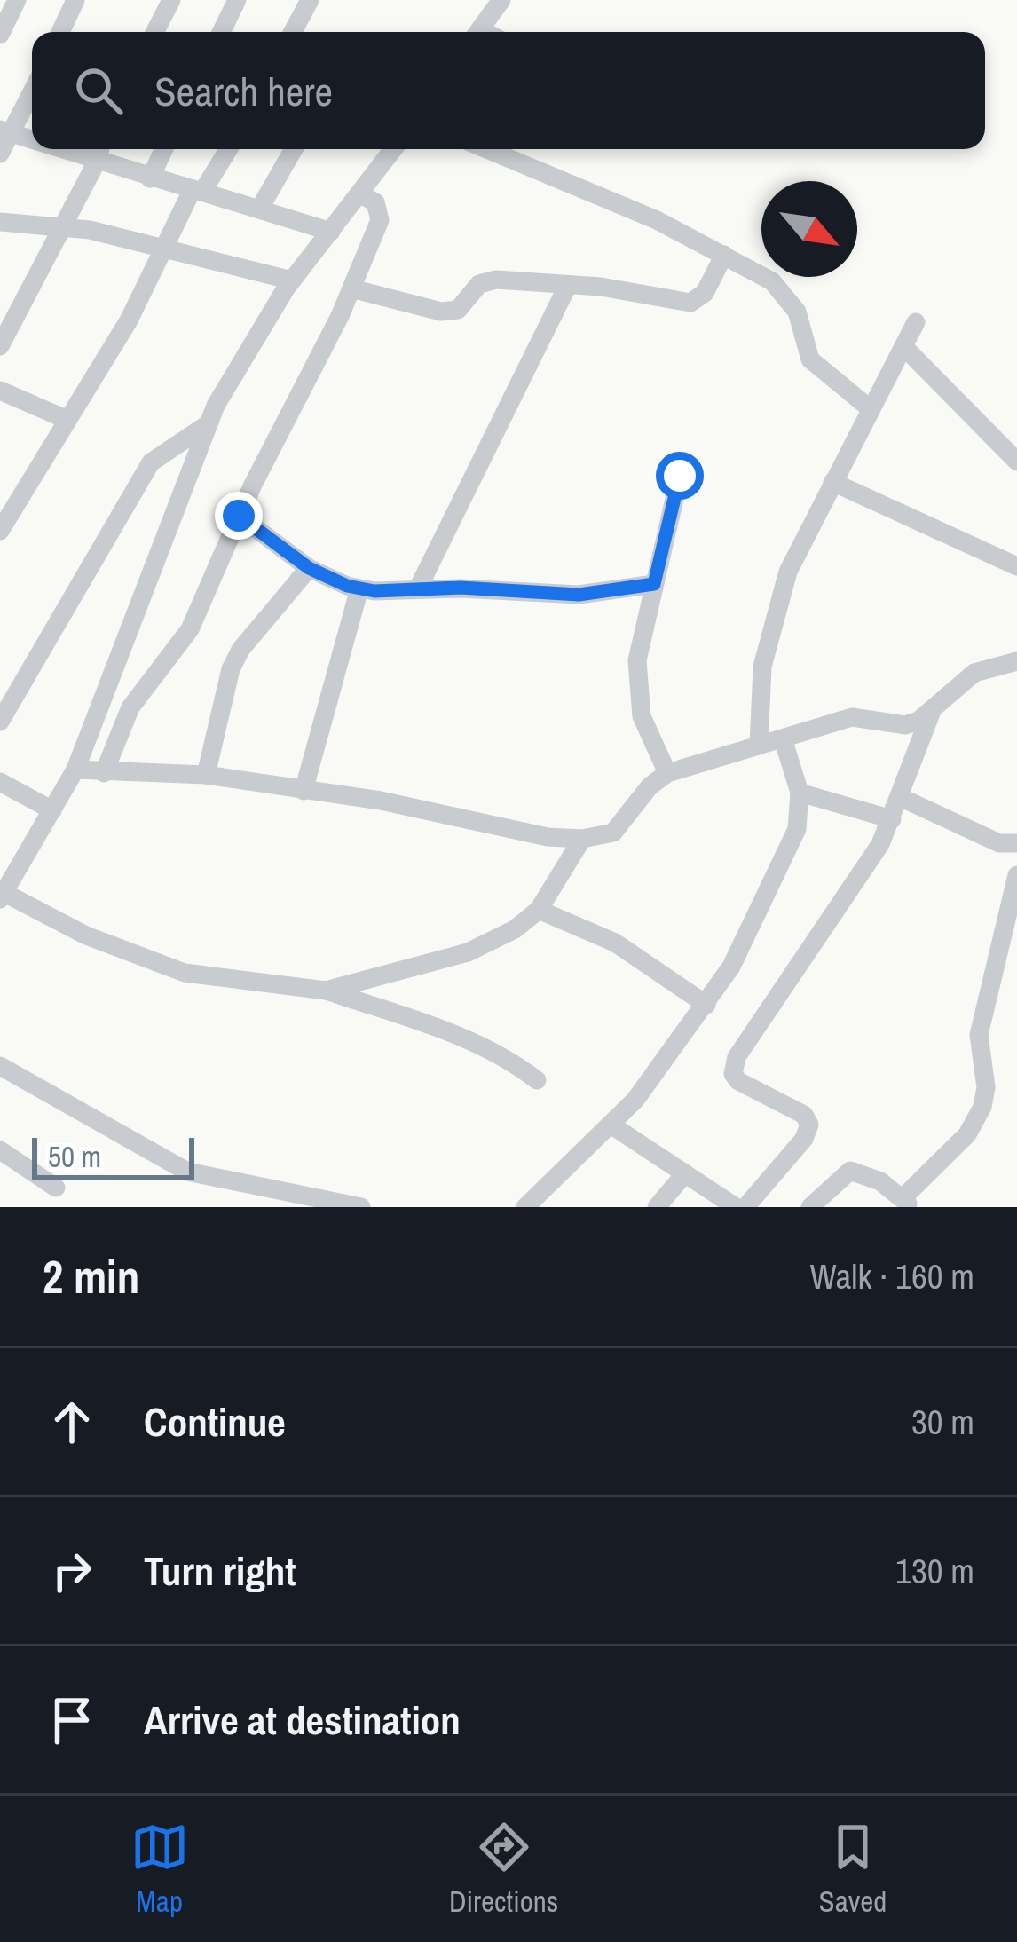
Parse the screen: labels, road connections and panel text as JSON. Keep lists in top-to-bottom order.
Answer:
{
  "scale_bar": "50 m",
  "north": "bottom right",
  "page": {
    "search": "Search here",
    "scale": "50 m",
    "heading": ["2 min", "Walk · 160 m"],
    "list": [
      ["Continue", "30 m"],
      ["Turn right", "130 m"],
      "Arrive at destination"
    ],
    "nav": ["Map", "Directions", "Saved"]
  }
}
